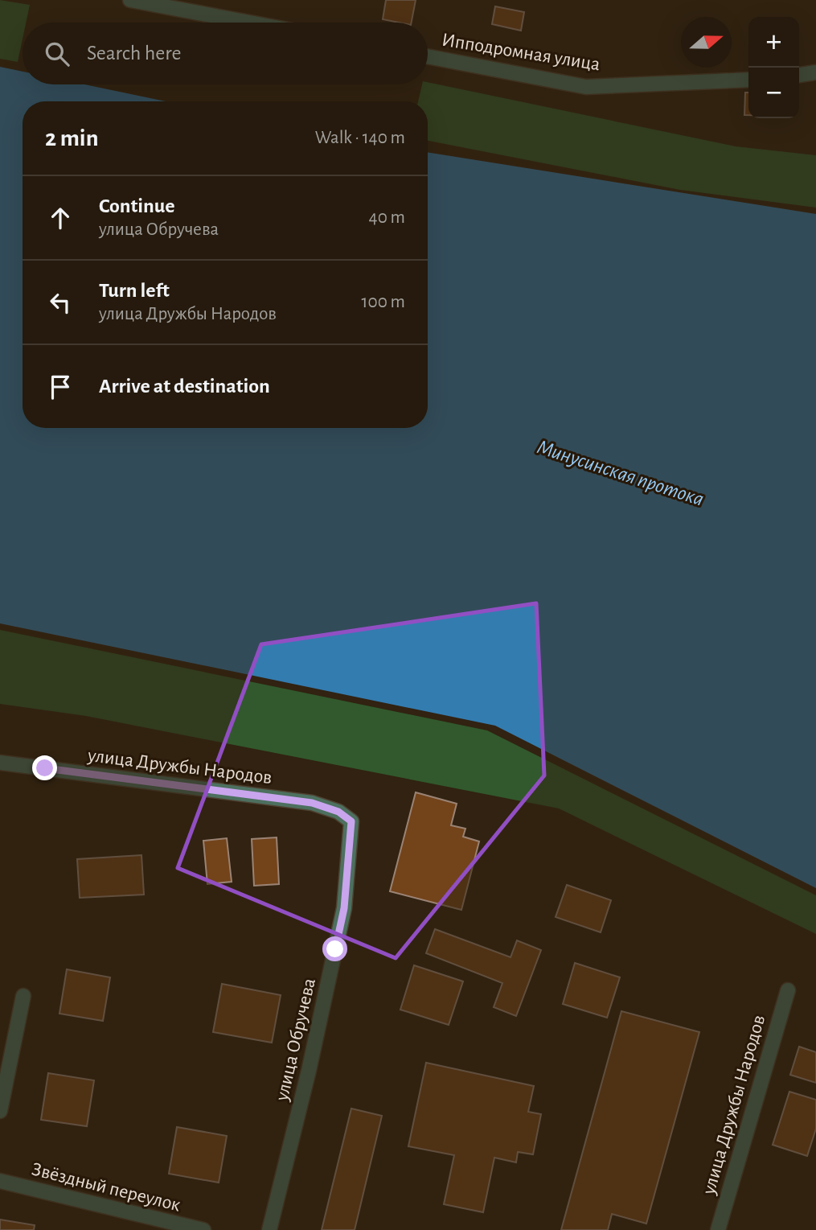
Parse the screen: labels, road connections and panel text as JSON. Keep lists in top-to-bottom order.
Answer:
{
  "streets": {
    "street": [
      "Ипподромная улица",
      "улица Дружбы Народов",
      "улица Обручева",
      "Звёздный переулок"
    ]
  },
  "crossings": [
    ["улица Дружбы Народов", "улица Обручева"]
  ],
  "water": ["Минусинская протока"],
  "north": "right",
  "page": {
    "map_buttons": ["+", "−"],
    "search": "Search here",
    "heading": ["2 min", "Walk · 140 m"],
    "list": [
      ["Continue", "улица Обручева", "40 m"],
      ["Turn left", "улица Дружбы Народов", "100 m"],
      "Arrive at destination"
    ]
  }
}
